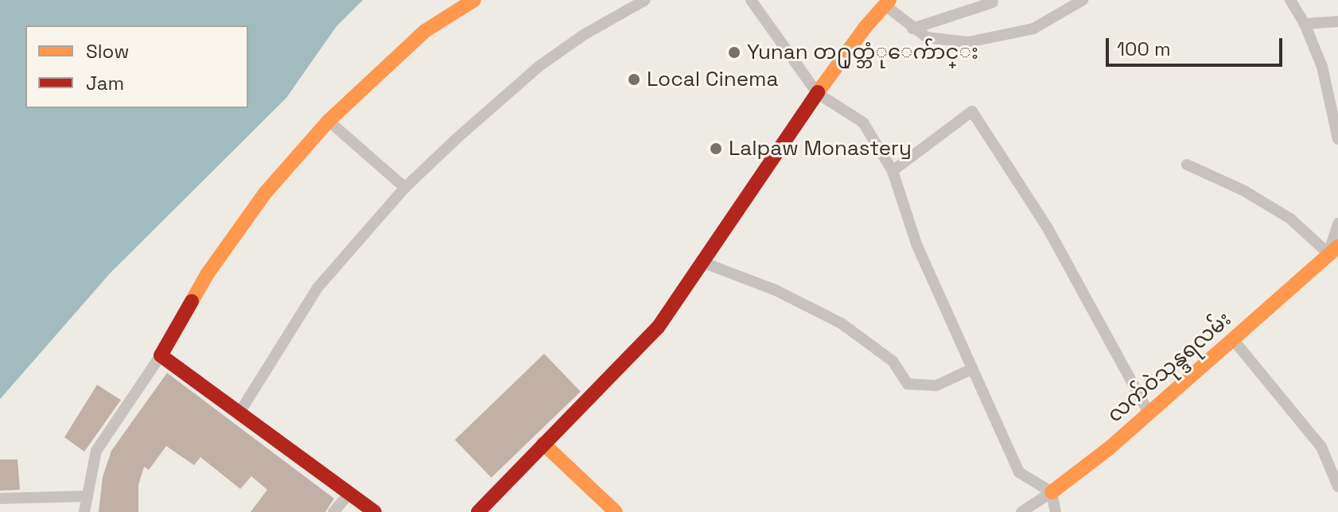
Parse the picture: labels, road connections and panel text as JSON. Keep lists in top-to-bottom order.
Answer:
{
  "streets": {
    "street": ["လက်ဝဲသုန္ဒရလမ်း"]
  },
  "places": ["Yunan တ႐ုတ္ဘံုေက်ာင္း", "Local Cinema", "Lalpaw Monastery"],
  "legend": ["Slow", "Jam"],
  "scale_bar": "100 m"
}
